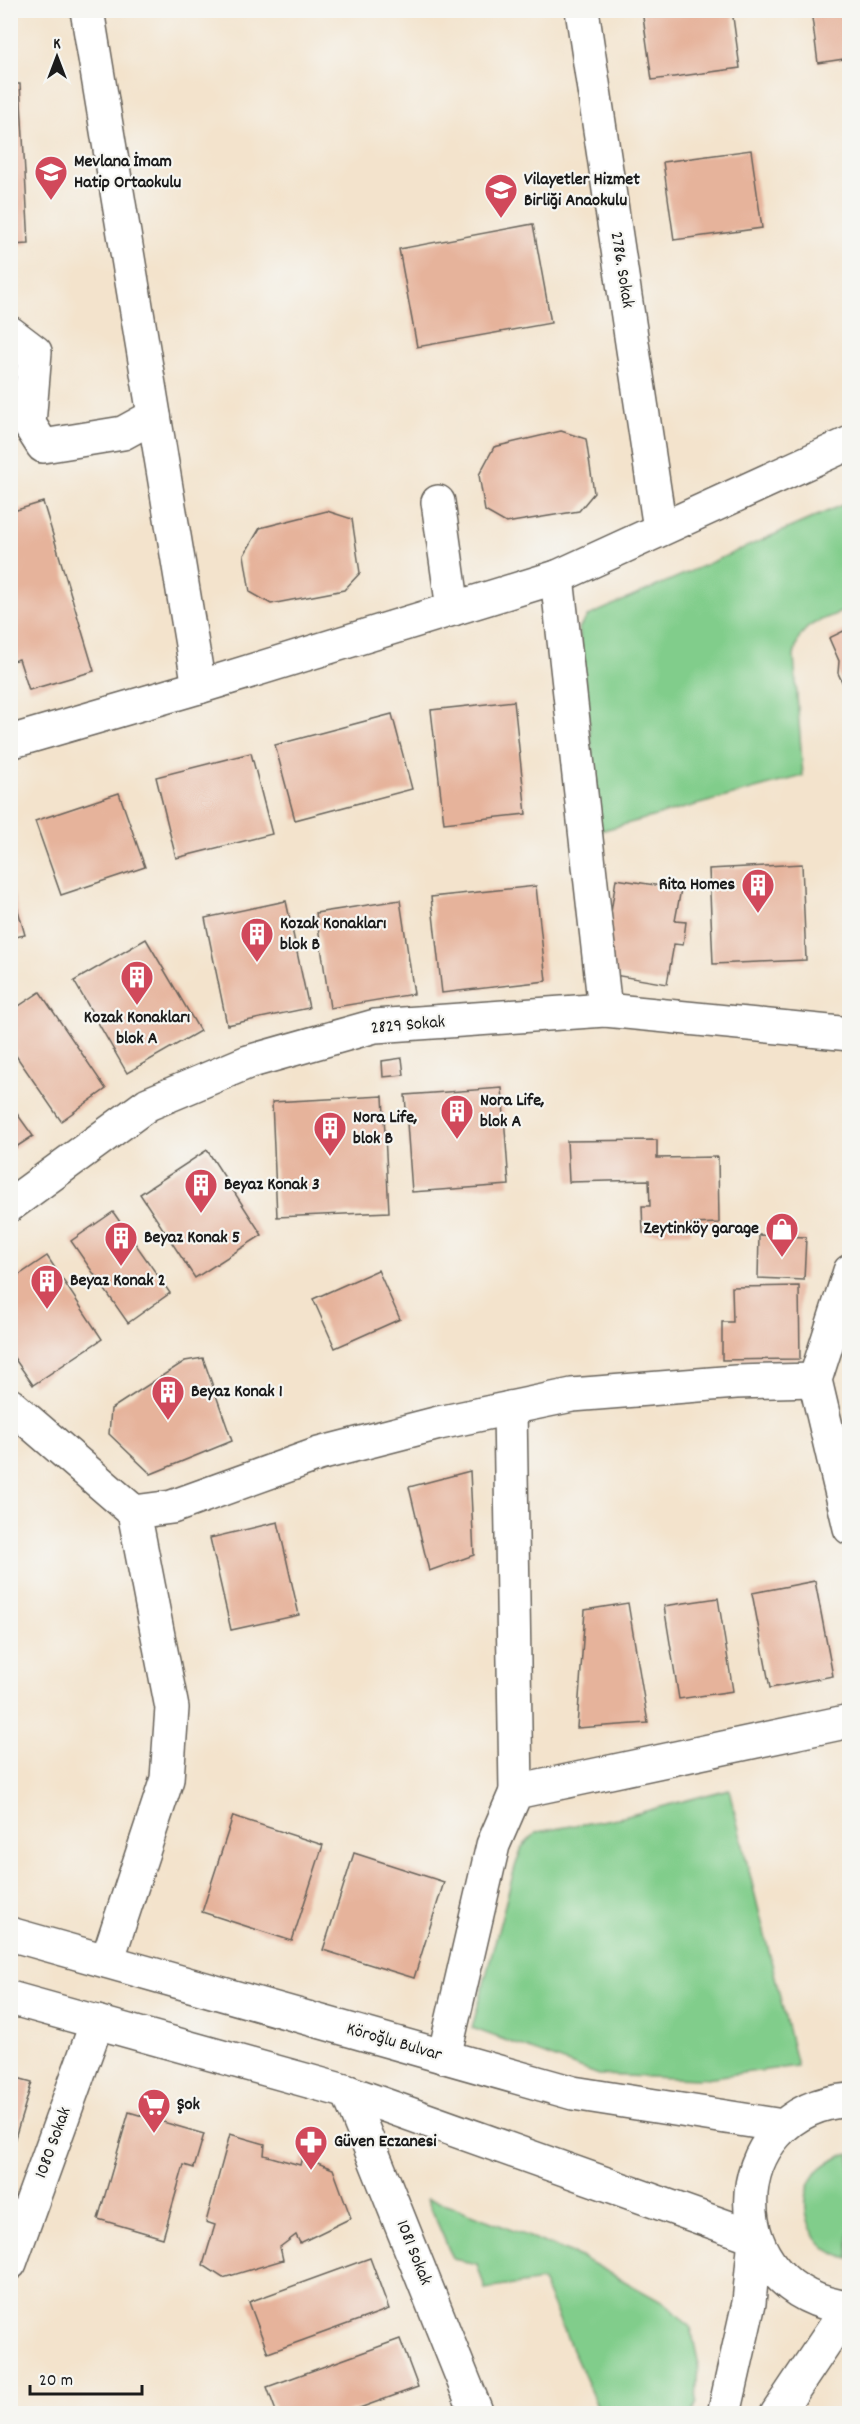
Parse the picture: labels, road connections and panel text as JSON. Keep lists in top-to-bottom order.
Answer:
{
  "streets": {
    "street": [
      "2786. Sokak",
      "2829 Sokak",
      "Köroğlu Bulvar",
      "1080 Sokak",
      "1081 Sokak"
    ]
  },
  "places": {
    "school or university": ["Mevlana İmam Hatip Ortaokulu", "Vilayetler Hizmet Birliği Anaokulu"],
    "building": [
      "Rita Homes",
      "Kozak Konakları blok B",
      "Kozak Konakları blok A",
      "Nora Life, blok A",
      "Nora Life, blok B",
      "Beyaz Konak 3",
      "Beyaz Konak 5",
      "Beyaz Konak 2",
      "Beyaz Konak 1"
    ],
    "shop": ["Zeytinköy garage"],
    "supermarket": ["Şok"],
    "pharmacy": ["Güven Eczanesi"]
  },
  "scale_bar": "20 m",
  "north": "top"
}
